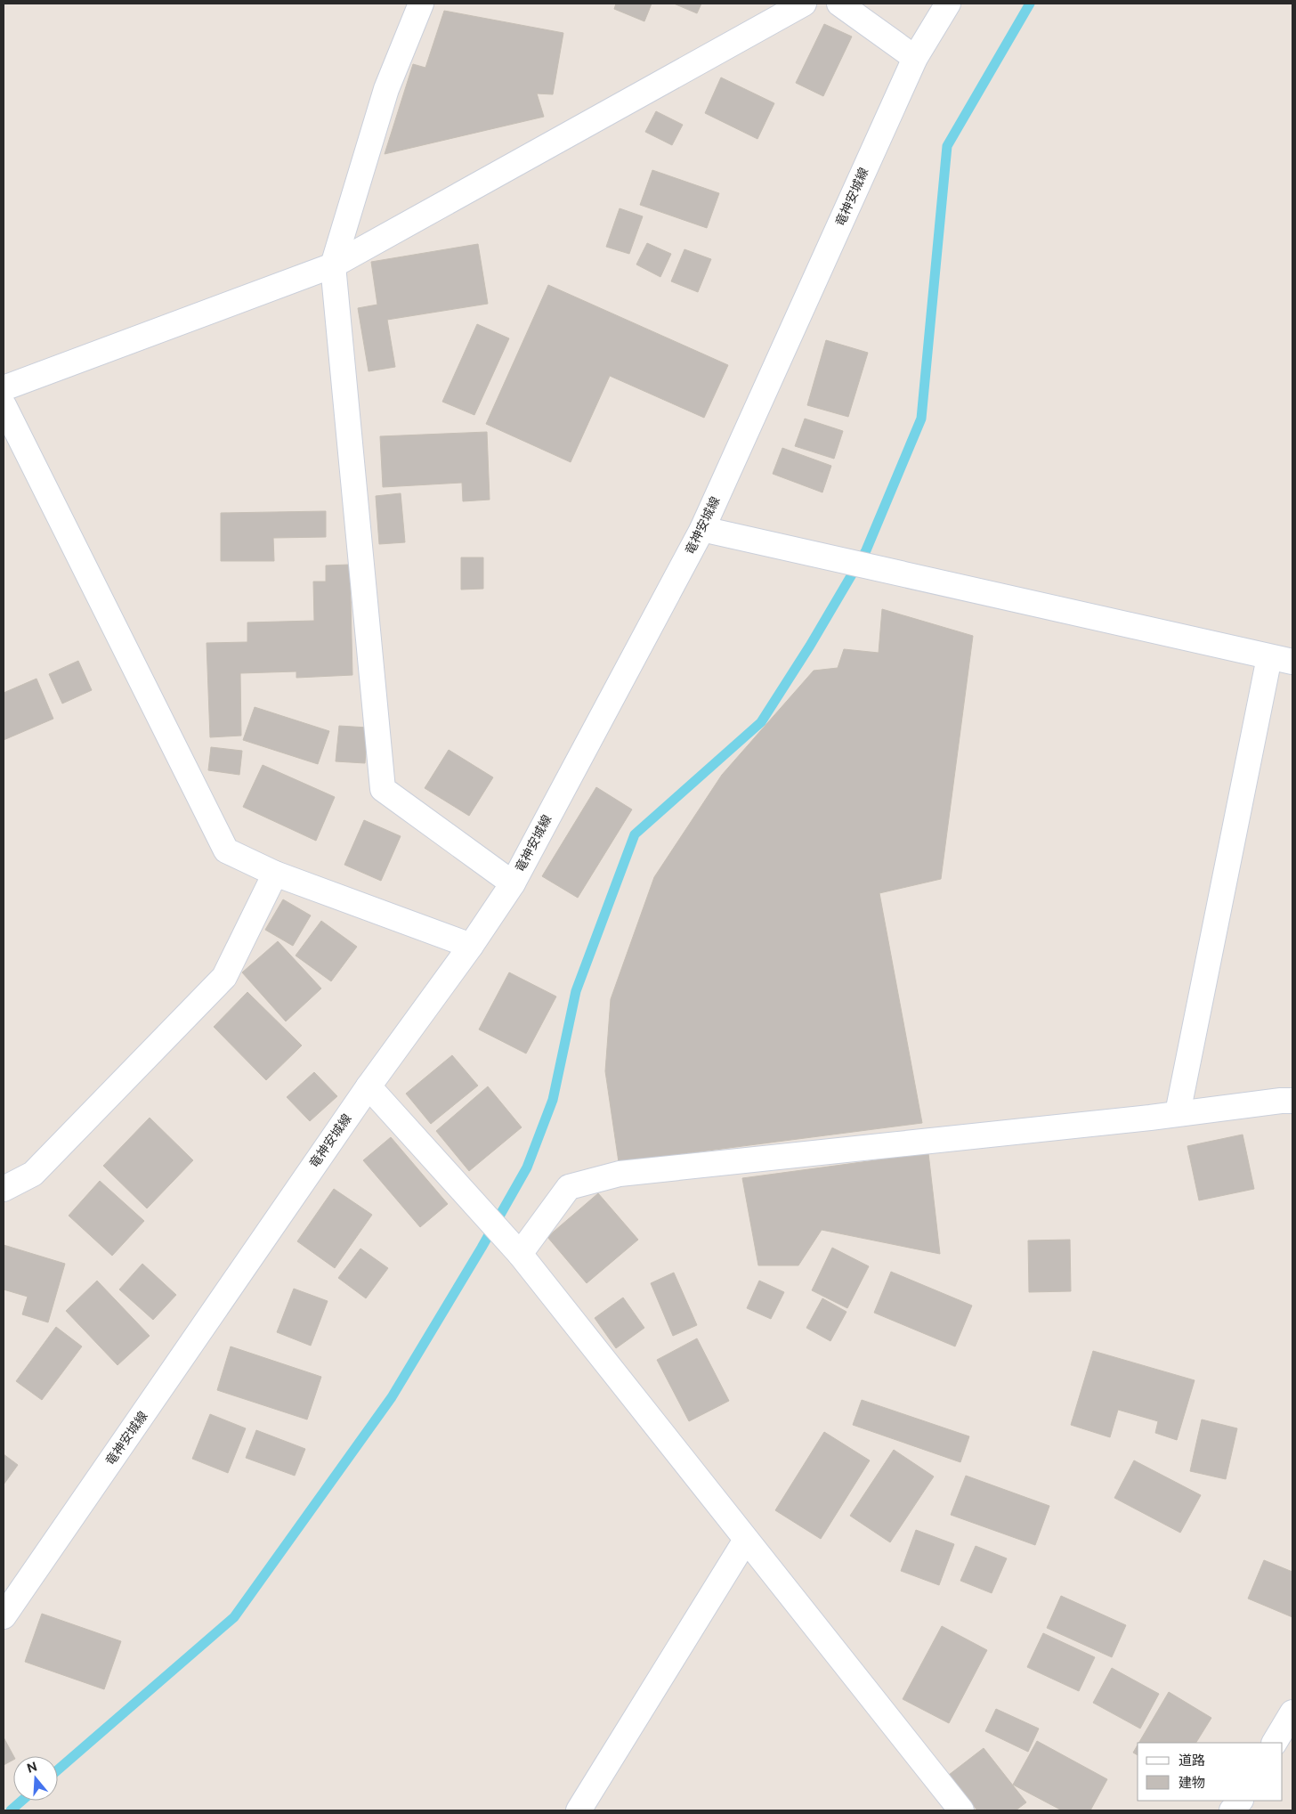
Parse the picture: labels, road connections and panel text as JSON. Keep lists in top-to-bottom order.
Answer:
{
  "streets": {
    "street": ["竜神安城線"]
  },
  "legend": ["道路", "建物"],
  "north": "top"
}
